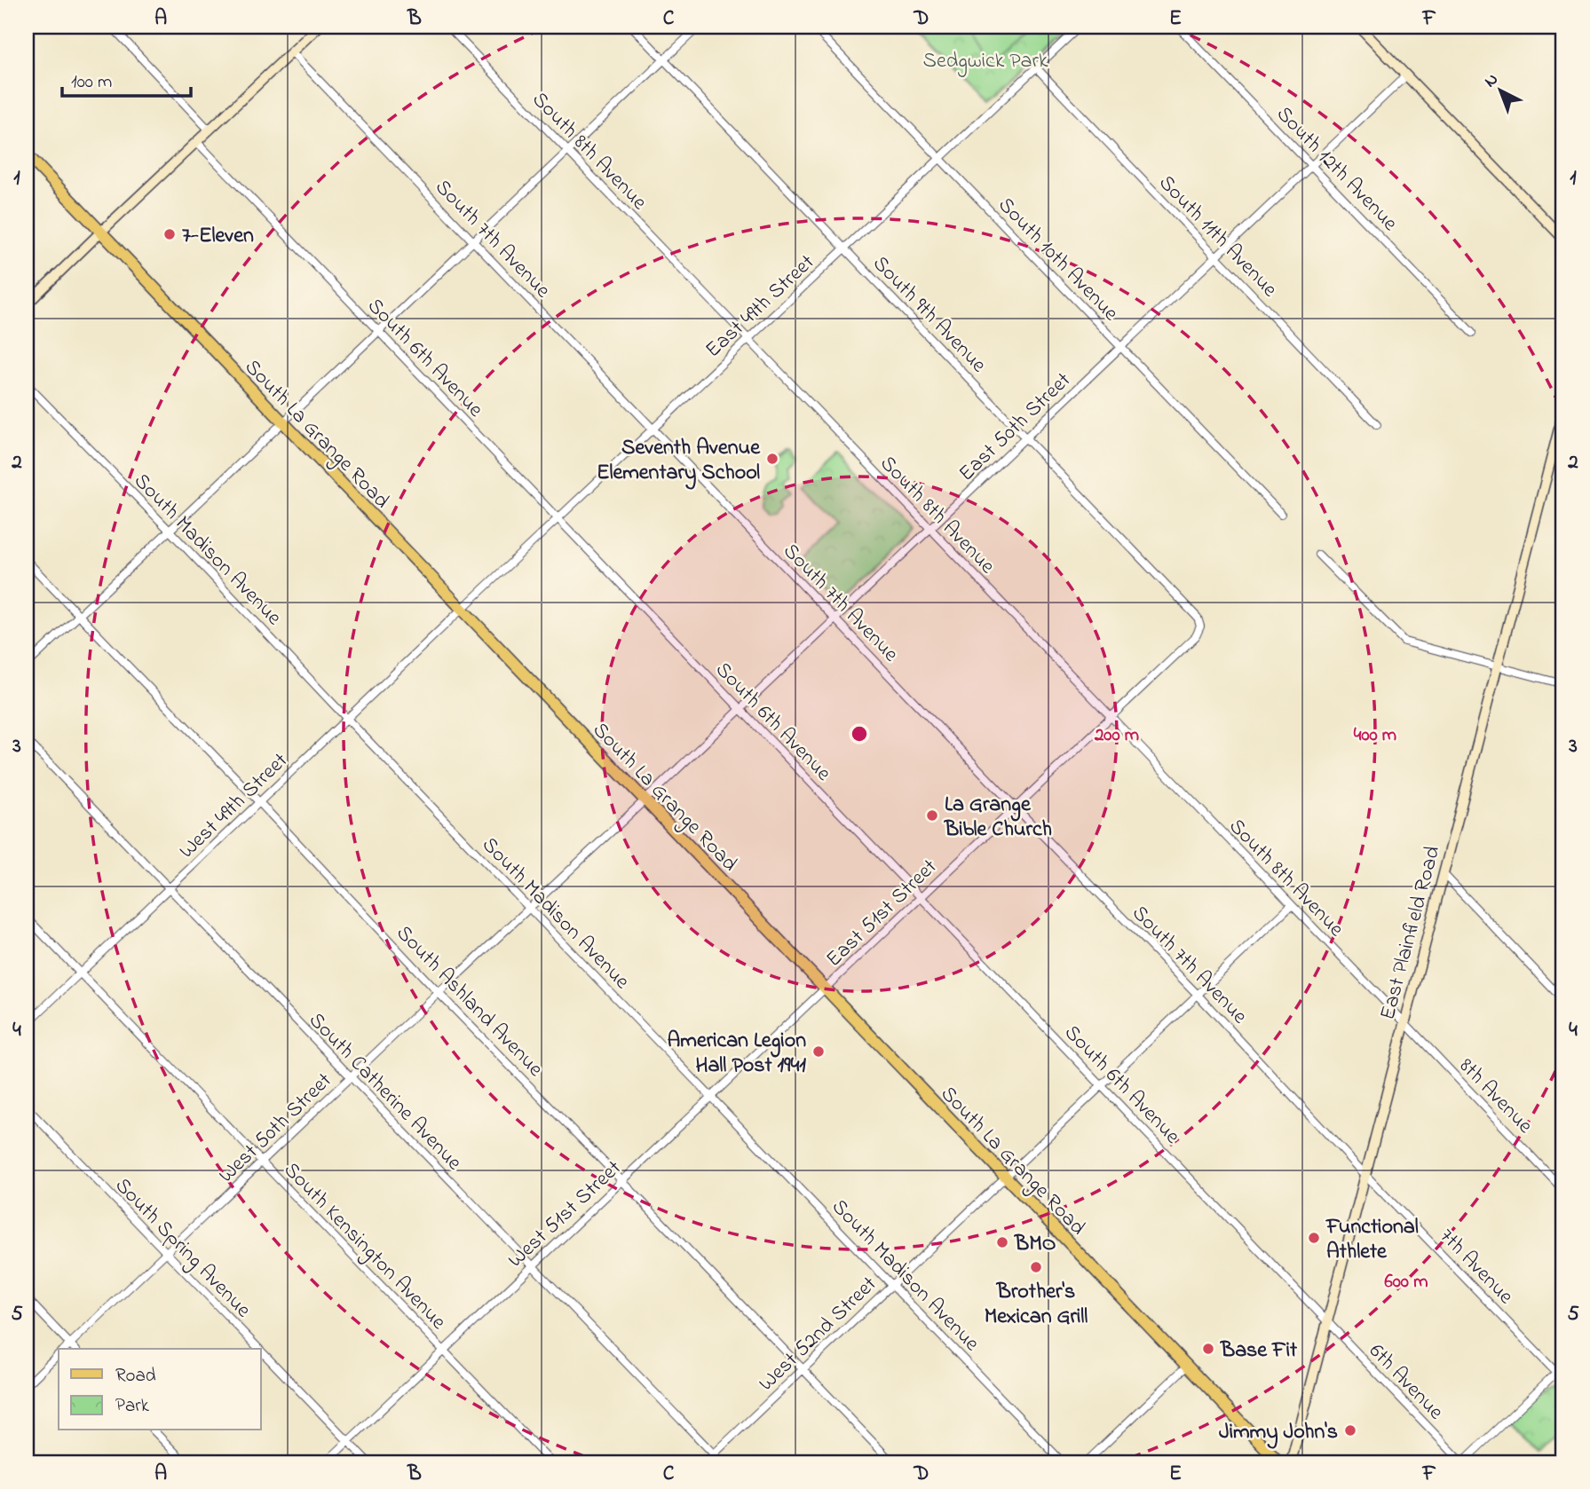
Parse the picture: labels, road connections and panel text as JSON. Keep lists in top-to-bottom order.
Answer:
{
  "streets": {
    "main road": ["South La Grange Road", "East Plainfield Road"],
    "street": [
      "South 8th Avenue",
      "South 12th Avenue",
      "South 11th Avenue",
      "South 7th Avenue",
      "South 10th Avenue",
      "East 49th Street",
      "South 9th Avenue",
      "South 6th Avenue",
      "East 50th Street",
      "South Madison Avenue",
      "West 49th Street",
      "East 51st Street",
      "South Ashland Avenue",
      "South Catherine Avenue",
      "8th Avenue",
      "West 50th Street",
      "West 51st Street",
      "South Kensington Avenue",
      "South Spring Avenue",
      "7th Avenue",
      "West 52nd Street",
      "6th Avenue"
    ]
  },
  "crossings": [
    ["South 8th Avenue", "East 49th Street"],
    ["South 8th Avenue", "East 50th Street"],
    ["South 8th Avenue", "East 51st Street"],
    ["South 8th Avenue", "East Plainfield Road"],
    ["South 8th Avenue", "8th Avenue"],
    ["South 8th Avenue", "West 52nd Street"],
    ["South 12th Avenue", "East 50th Street"],
    ["South 11th Avenue", "East 49th Street"],
    ["South 11th Avenue", "East 50th Street"],
    ["South 7th Avenue", "East 49th Street"],
    ["South 7th Avenue", "East 50th Street"],
    ["South 7th Avenue", "East 51st Street"],
    ["South 7th Avenue", "East Plainfield Road"],
    ["South 7th Avenue", "7th Avenue"],
    ["South 7th Avenue", "West 52nd Street"],
    ["South 10th Avenue", "East 49th Street"],
    ["South 10th Avenue", "East 50th Street"],
    ["East 49th Street", "South 9th Avenue"],
    ["East 49th Street", "South 6th Avenue"],
    ["East 49th Street", "South La Grange Road"],
    ["East 49th Street", "West 49th Street"],
    ["South 9th Avenue", "East 50th Street"],
    ["South 9th Avenue", "East 51st Street"],
    ["South 6th Avenue", "East 50th Street"],
    ["South 6th Avenue", "East 51st Street"],
    ["South 6th Avenue", "East Plainfield Road"],
    ["South 6th Avenue", "West 52nd Street"],
    ["South 6th Avenue", "6th Avenue"],
    ["East 50th Street", "South La Grange Road"],
    ["East 50th Street", "West 50th Street"],
    ["South La Grange Road", "West 49th Street"],
    ["South La Grange Road", "East 51st Street"],
    ["South La Grange Road", "West 50th Street"],
    ["South La Grange Road", "West 51st Street"],
    ["South La Grange Road", "West 52nd Street"],
    ["South Madison Avenue", "West 49th Street"],
    ["South Madison Avenue", "West 50th Street"],
    ["South Madison Avenue", "West 51st Street"],
    ["South Madison Avenue", "West 52nd Street"],
    ["West 49th Street", "South Ashland Avenue"],
    ["West 49th Street", "South Catherine Avenue"],
    ["West 49th Street", "South Kensington Avenue"],
    ["East 51st Street", "West 51st Street"],
    ["East Plainfield Road", "8th Avenue"],
    ["East Plainfield Road", "7th Avenue"],
    ["East Plainfield Road", "6th Avenue"],
    ["South Ashland Avenue", "West 50th Street"],
    ["South Ashland Avenue", "West 51st Street"],
    ["South Ashland Avenue", "West 52nd Street"],
    ["South Catherine Avenue", "West 50th Street"],
    ["South Catherine Avenue", "West 51st Street"],
    ["South Catherine Avenue", "West 52nd Street"],
    ["West 50th Street", "South Kensington Avenue"],
    ["West 50th Street", "South Spring Avenue"],
    ["West 51st Street", "South Kensington Avenue"],
    ["West 51st Street", "South Spring Avenue"]
  ],
  "parks": ["Sedgwick Park"],
  "places": [
    "7-Eleven",
    "Seventh Avenue Elementary School",
    "La Grange Bible Church",
    "American Legion Hall Post 1941",
    "Functional Athlete",
    "BMO",
    "Brother's Mexican Grill",
    "Base Fit",
    "Jimmy John's"
  ],
  "legend": ["Road", "Park"],
  "scale_bar": "100 m",
  "north": "top left",
  "grid": {
    "columns": [
      "A",
      "B",
      "C",
      "D",
      "E",
      "F"
    ],
    "rows": [
      "1",
      "2",
      "3",
      "4",
      "5"
    ]
  },
  "rings": ["200 m", "400 m", "600 m"]
}
